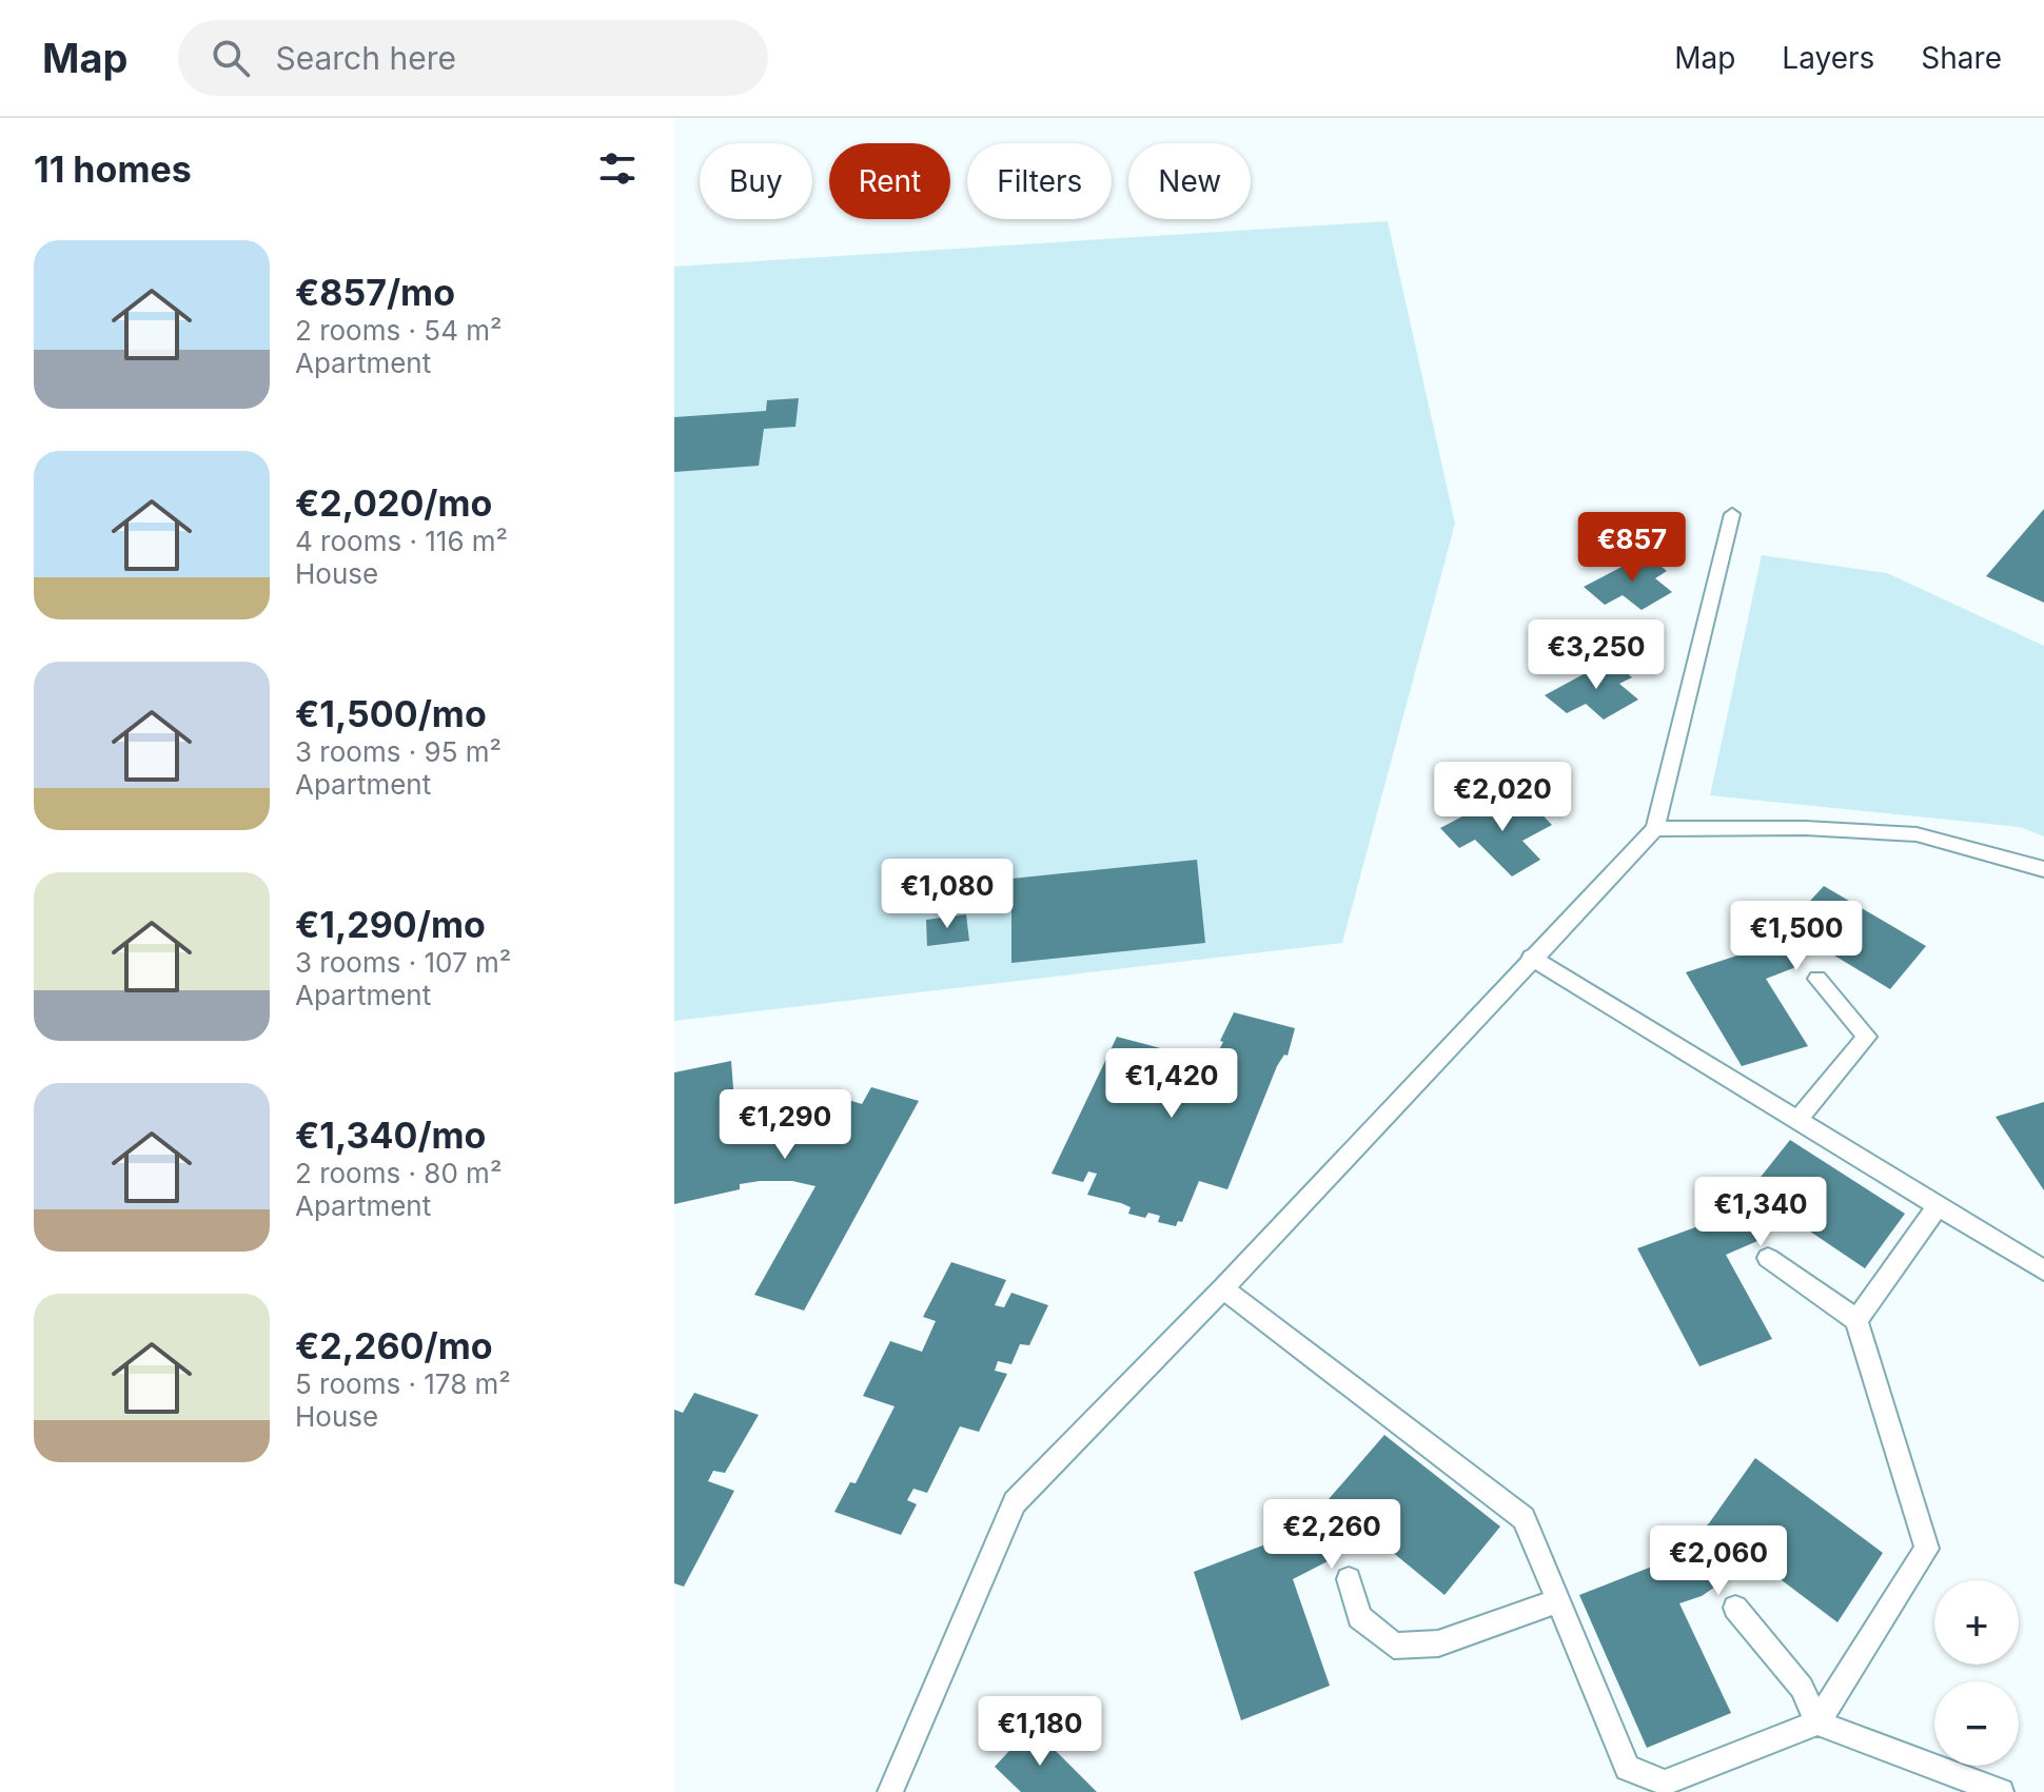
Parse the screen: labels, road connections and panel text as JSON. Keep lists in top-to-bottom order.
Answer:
{
  "page": {
    "header": "Map",
    "search": "Search here",
    "nav": ["Map", "Layers", "Share"],
    "heading": "11 homes",
    "chip": [
      "Buy",
      "Rent",
      "Filters",
      "New"
    ],
    "list": [
      {
        "name": "€857/mo",
        "note": "2 rooms · 54 m² · Apartment"
      },
      {
        "name": "€2,020/mo",
        "note": "4 rooms · 116 m² · House"
      },
      {
        "name": "€1,500/mo",
        "note": "3 rooms · 95 m² · Apartment"
      },
      {
        "name": "€1,290/mo",
        "note": "3 rooms · 107 m² · Apartment"
      },
      {
        "name": "€1,340/mo",
        "note": "2 rooms · 80 m² · Apartment"
      },
      {
        "name": "€2,260/mo",
        "note": "5 rooms · 178 m² · House"
      }
    ],
    "price": [
      "€857",
      "€3,250",
      "€2,020",
      "€1,080",
      "€1,500",
      "€1,420",
      "€1,290",
      "€1,340",
      "€2,260",
      "€2,060",
      "€1,180"
    ],
    "map_buttons": ["+", "−"]
  }
}
